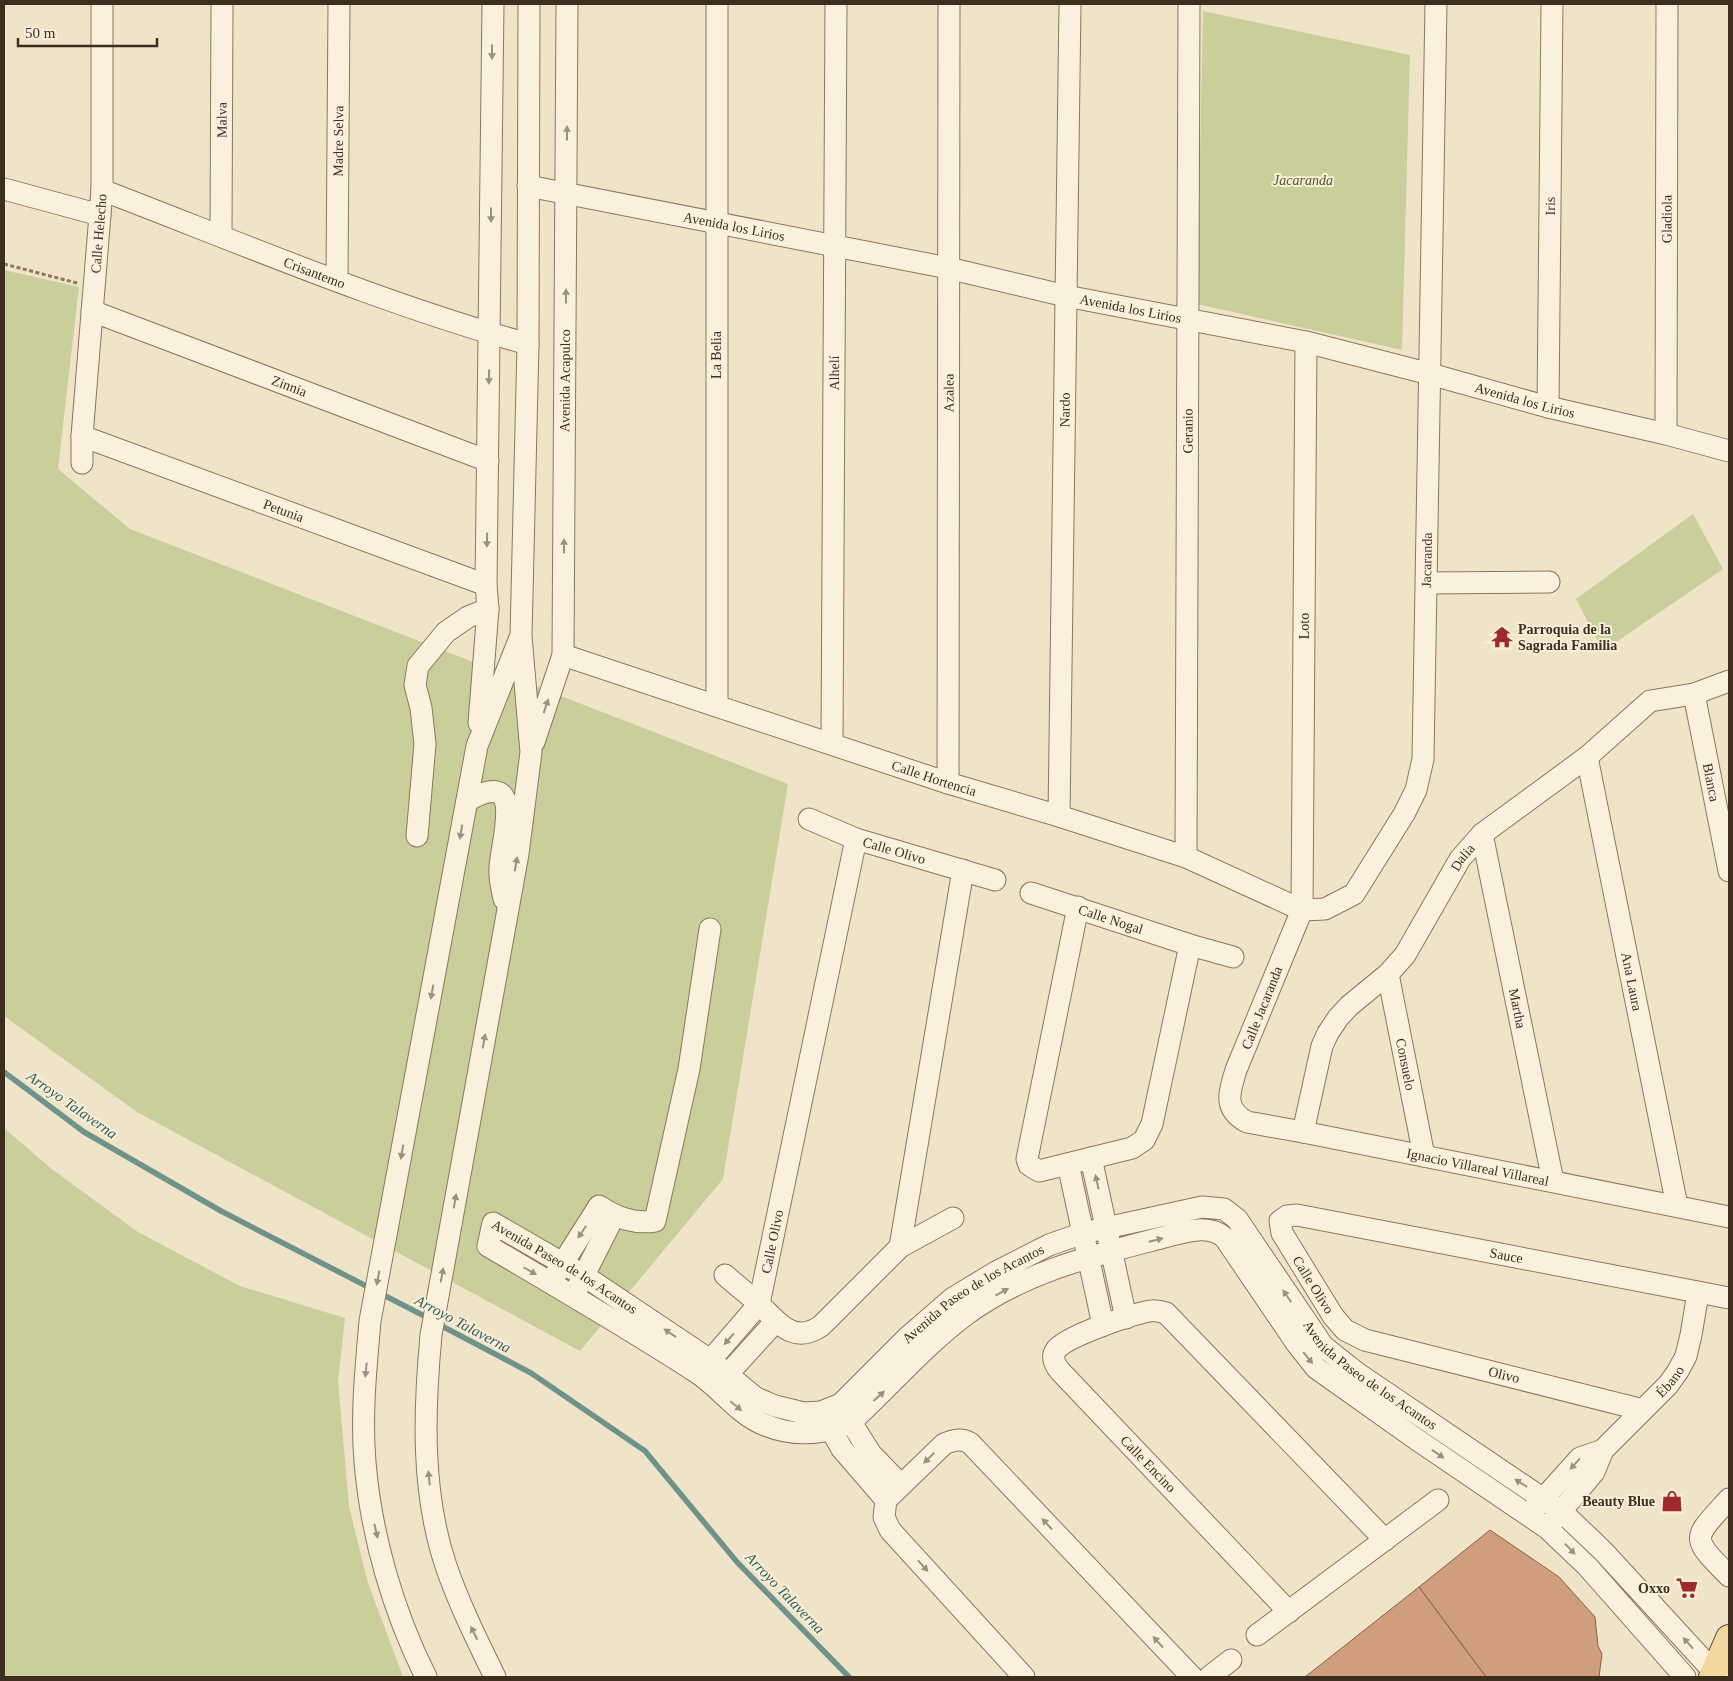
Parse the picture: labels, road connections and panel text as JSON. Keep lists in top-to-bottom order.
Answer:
{
  "streets": {
    "street": [
      "Malva",
      "Madre Selva",
      "Iris",
      "Gladiola",
      "Avenida los Lirios",
      "Calle Helecho",
      "Crisantemo",
      "La Belia",
      "Alhelí",
      "Avenida Acapulco",
      "Zinnia",
      "Azalea",
      "Nardo",
      "Geranio",
      "Petunia",
      "Jacaranda",
      "Loto",
      "Calle Hortencia",
      "Blanca",
      "Calle Olivo",
      "Dalia",
      "Calle Nogal",
      "Ana Laura",
      "Calle Jacaranda",
      "Martha",
      "Consuelo",
      "Ignacio Villareal Villareal",
      "Sauce",
      "Avenida Paseo de los Acantos",
      "Olivo",
      "Ébano",
      "Calle Encino"
    ]
  },
  "crossings": [
    ["Malva", "Crisantemo"],
    ["Madre Selva", "Crisantemo"],
    ["Iris", "Avenida los Lirios"],
    ["Gladiola", "Avenida los Lirios"],
    ["Avenida los Lirios", "La Belia"],
    ["Avenida los Lirios", "Alhelí"],
    ["Avenida los Lirios", "Avenida Acapulco"],
    ["Avenida los Lirios", "Azalea"],
    ["Avenida los Lirios", "Nardo"],
    ["Avenida los Lirios", "Geranio"],
    ["Avenida los Lirios", "Jacaranda"],
    ["Avenida los Lirios", "Loto"],
    ["Calle Helecho", "Crisantemo"],
    ["Calle Helecho", "Zinnia"],
    ["Calle Helecho", "Petunia"],
    ["La Belia", "Calle Hortencia"],
    ["Alhelí", "Calle Hortencia"],
    ["Avenida Acapulco", "Calle Hortencia"],
    ["Azalea", "Calle Hortencia"],
    ["Nardo", "Calle Hortencia"],
    ["Geranio", "Calle Hortencia"],
    ["Jacaranda", "Loto"],
    ["Jacaranda", "Calle Hortencia"],
    ["Jacaranda", "Calle Jacaranda"],
    ["Loto", "Calle Hortencia"],
    ["Loto", "Calle Jacaranda"],
    ["Calle Hortencia", "Calle Jacaranda"],
    ["Blanca", "Dalia"],
    ["Calle Olivo", "Sauce"],
    ["Calle Olivo", "Avenida Paseo de los Acantos"],
    ["Calle Olivo", "Olivo"],
    ["Dalia", "Ana Laura"],
    ["Dalia", "Martha"],
    ["Dalia", "Consuelo"],
    ["Dalia", "Ignacio Villareal Villareal"],
    ["Ana Laura", "Ignacio Villareal Villareal"],
    ["Calle Jacaranda", "Ignacio Villareal Villareal"],
    ["Martha", "Ignacio Villareal Villareal"],
    ["Consuelo", "Ignacio Villareal Villareal"],
    ["Sauce", "Ébano"],
    ["Avenida Paseo de los Acantos", "Ébano"],
    ["Olivo", "Ébano"]
  ],
  "water": ["Arroyo Talaverna"],
  "parks": ["Jacaranda"],
  "places": {
    "temple": ["Parroquia de la Sagrada Familia"],
    "shop": ["Beauty Blue"],
    "supermarket": ["Oxxo"]
  },
  "scale_bar": "50 m"
}
